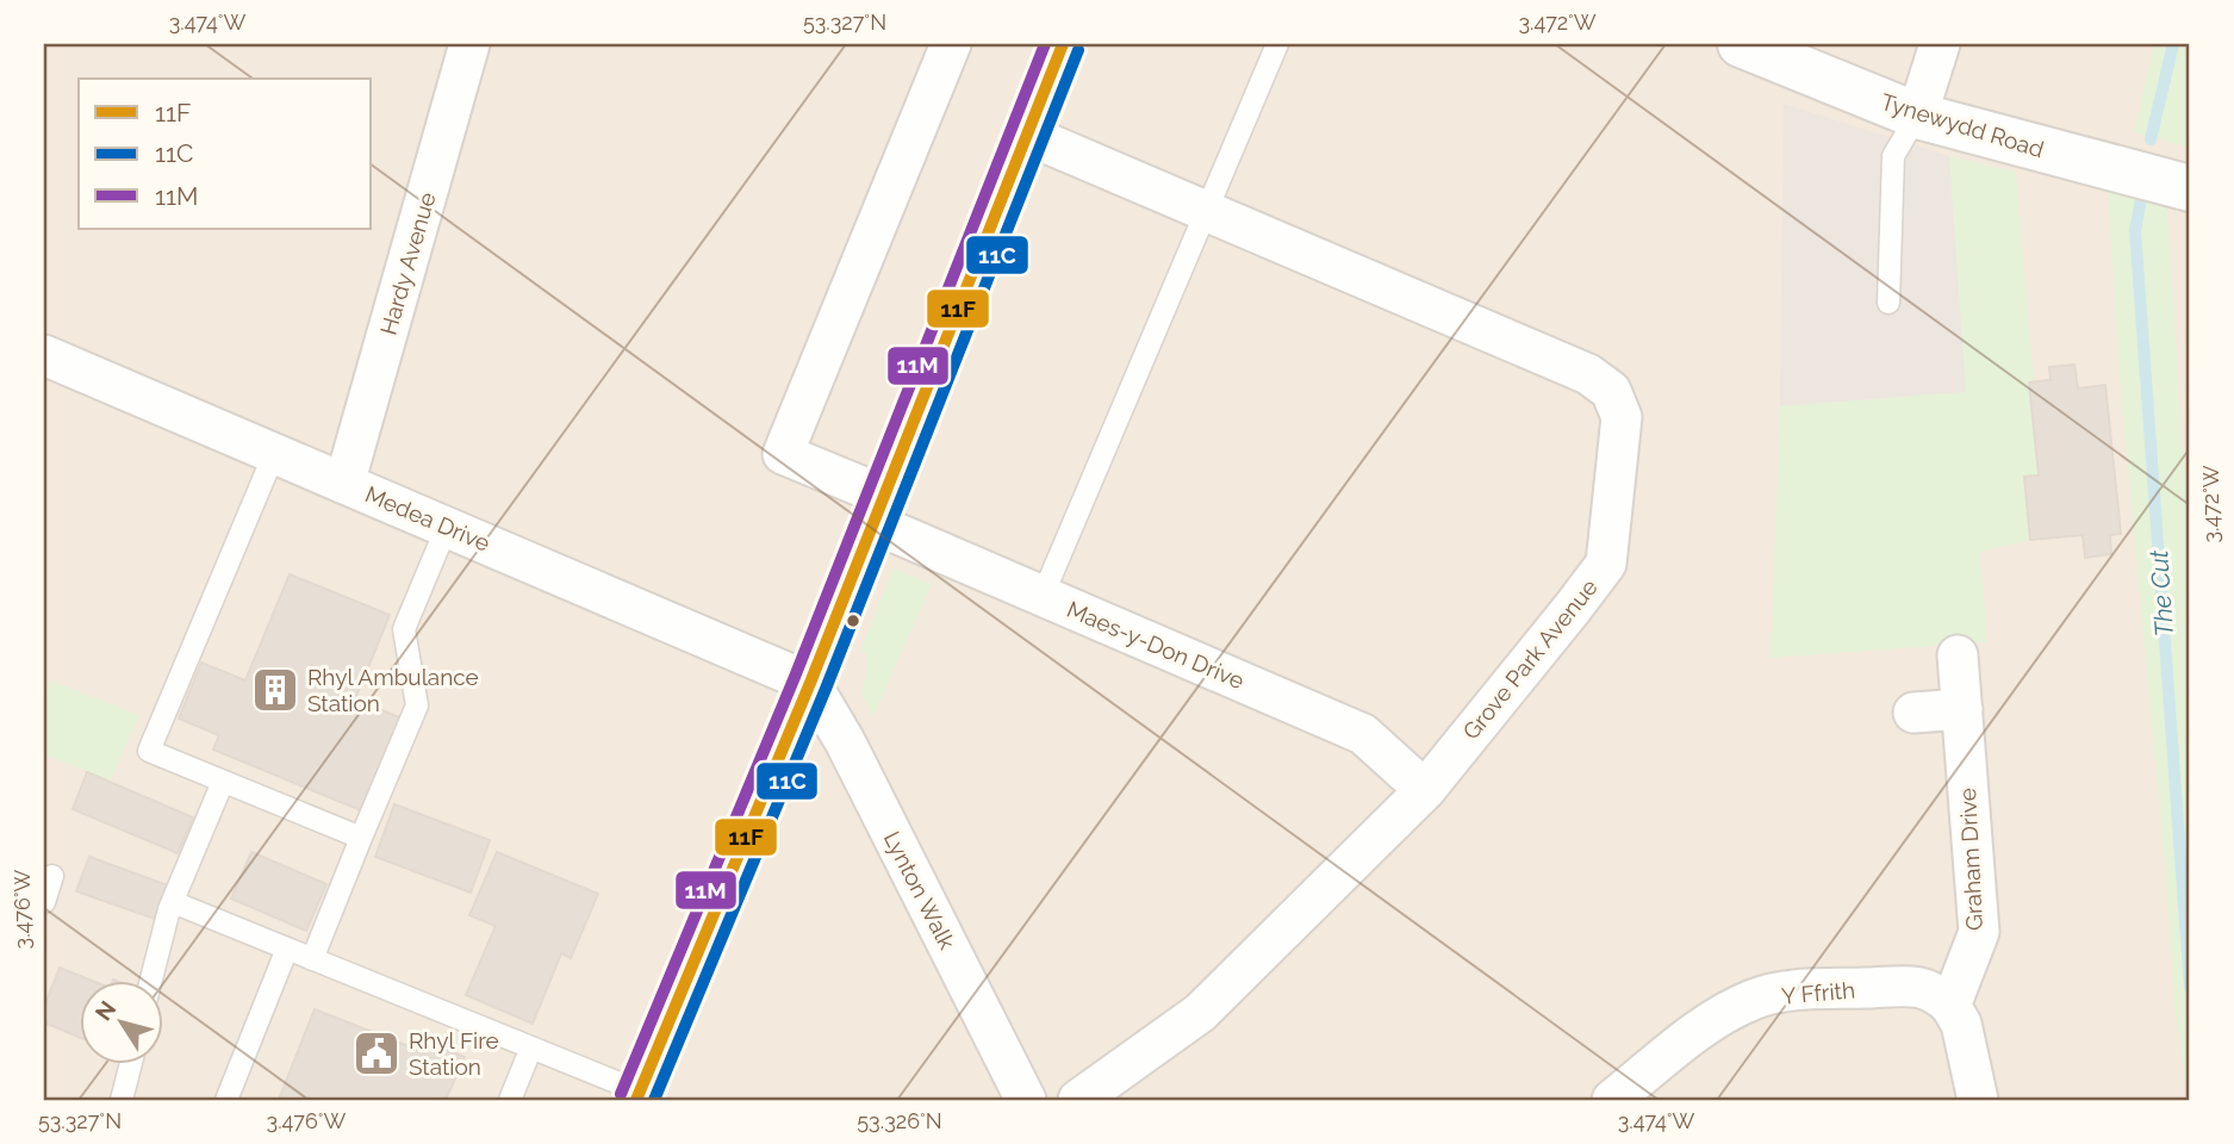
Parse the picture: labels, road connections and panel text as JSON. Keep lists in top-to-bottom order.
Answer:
{
  "streets": {
    "street": [
      "Tynewydd Road",
      "Hardy Avenue",
      "Medea Drive",
      "Maes-y-Don Drive",
      "Grove Park Avenue",
      "Graham Drive",
      "Lynton Walk",
      "Y Ffrith"
    ]
  },
  "crossings": [
    ["Hardy Avenue", "Medea Drive"],
    ["Medea Drive", "Lynton Walk"],
    ["Maes-y-Don Drive", "Grove Park Avenue"],
    ["Graham Drive", "Y Ffrith"]
  ],
  "water": ["The Cut"],
  "places": {
    "building": ["Rhyl Ambulance Station"],
    "public building": ["Rhyl Fire Station"]
  },
  "lines": ["transit line 11F", "transit line 11M", "transit line 11C"],
  "legend": ["11F", "11C", "11M"],
  "north": "top left",
  "coordinates": [
    "3.474°W",
    "53.327°N",
    "3.472°W",
    "3.476°W",
    "53.326°N"
  ]
}
